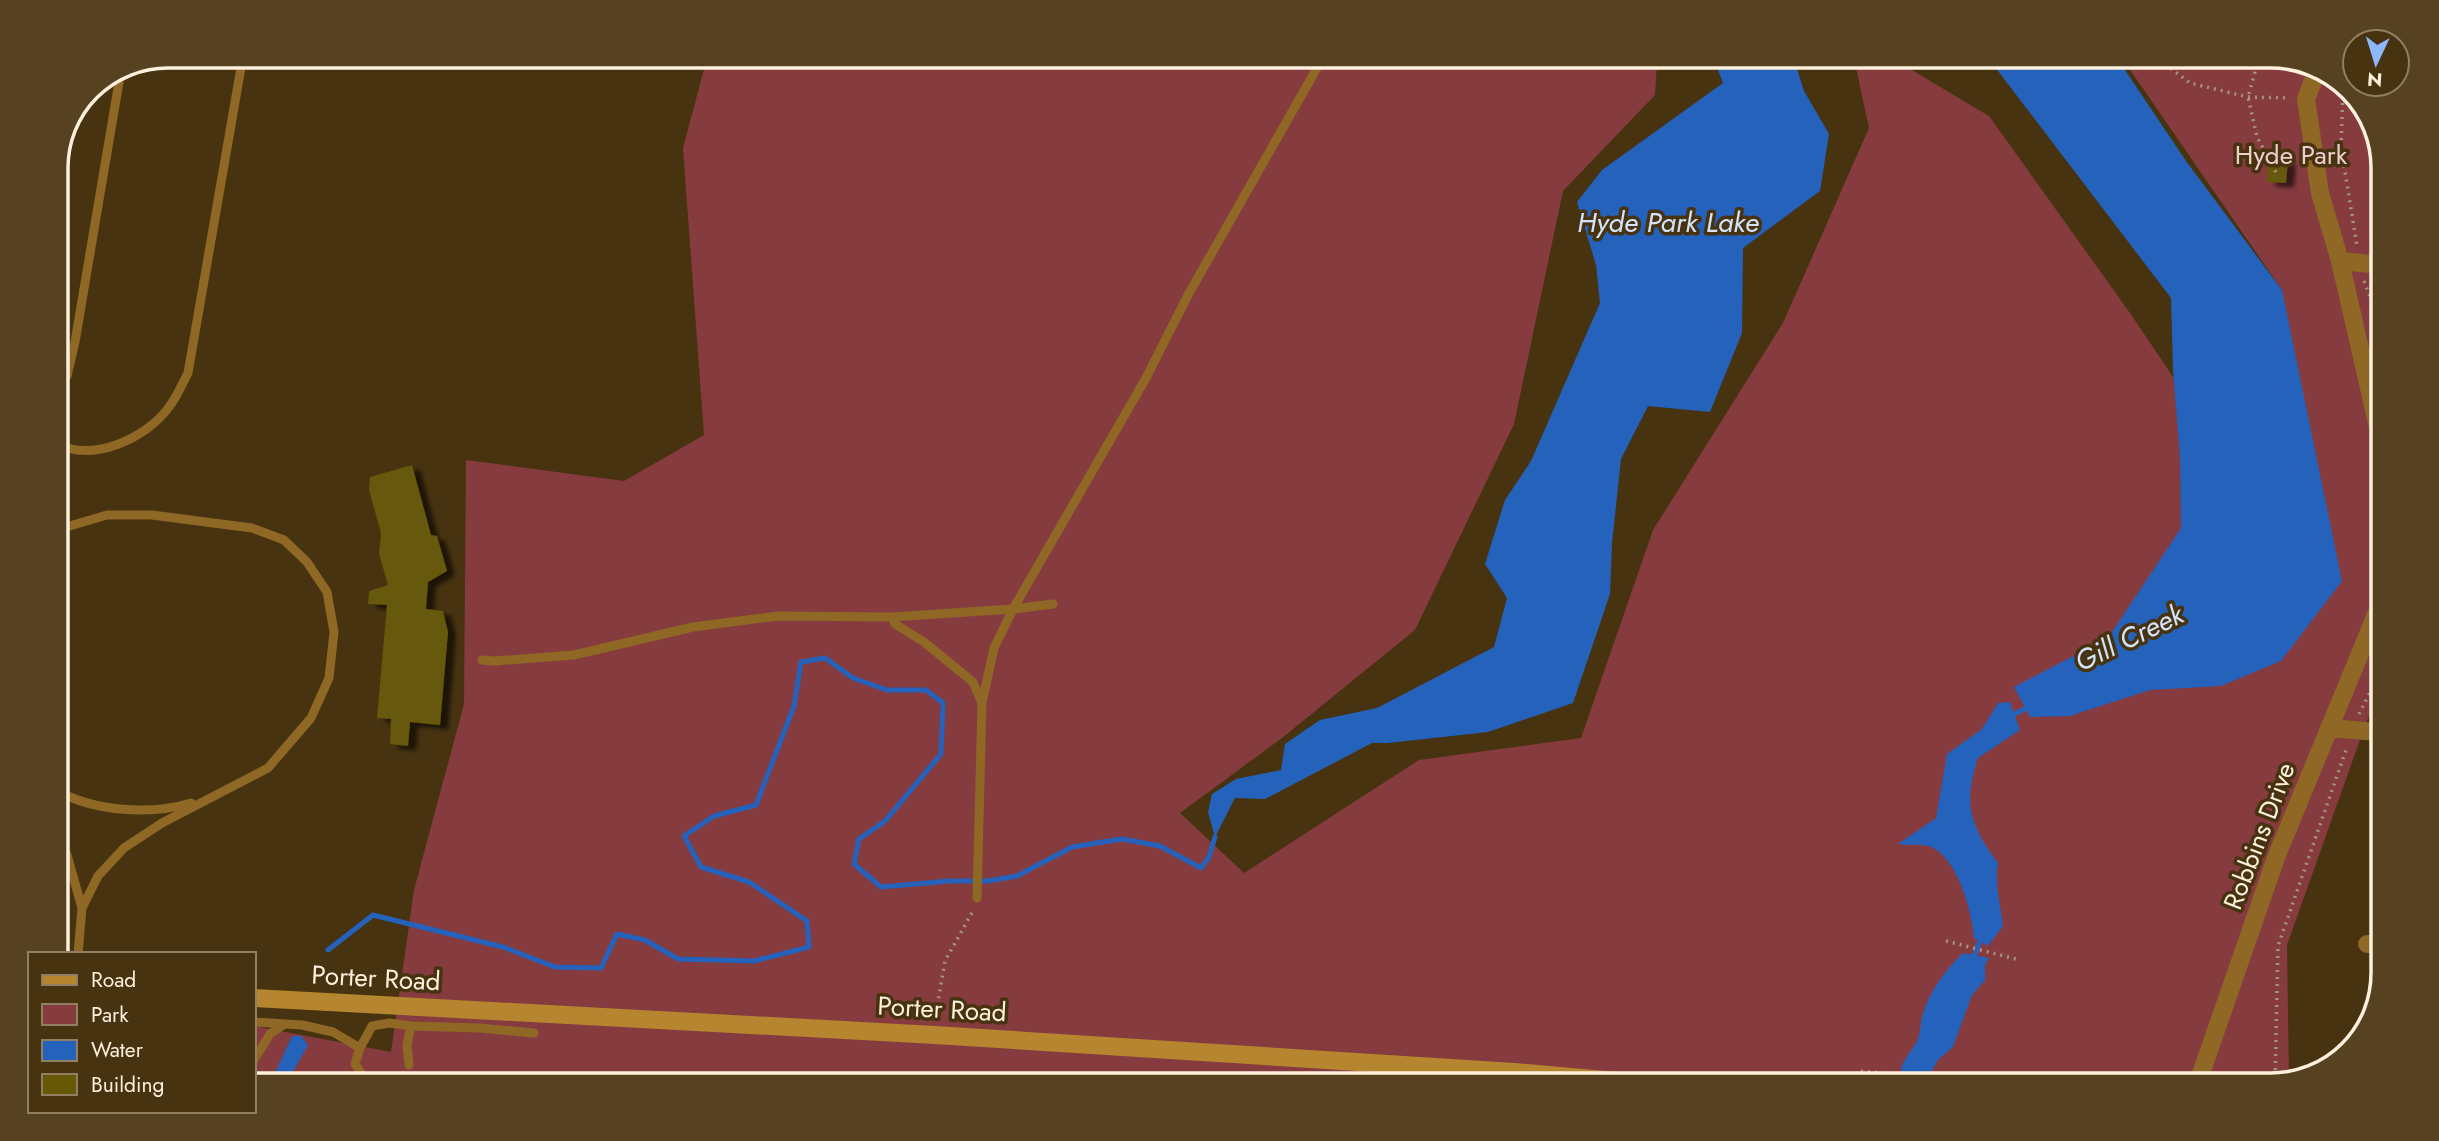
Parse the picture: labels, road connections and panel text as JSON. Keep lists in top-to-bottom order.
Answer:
{
  "streets": {
    "main road": ["Porter Road"],
    "street": ["Robbins Drive"]
  },
  "water": ["Hyde Park Lake", "Gill Creek"],
  "parks": ["Hyde Park"],
  "legend": [
    "Road",
    "Park",
    "Water",
    "Building"
  ],
  "north": "bottom"
}
